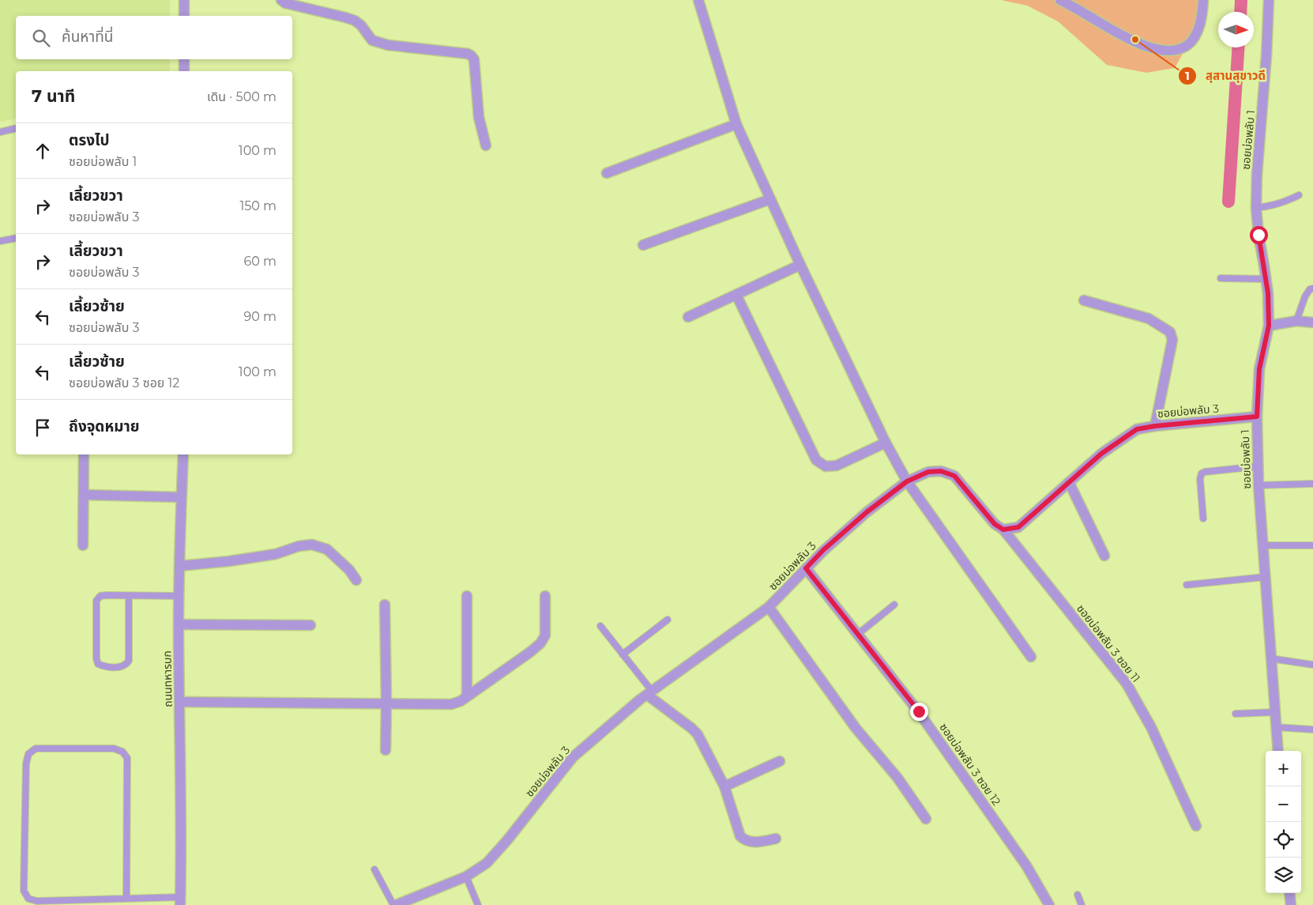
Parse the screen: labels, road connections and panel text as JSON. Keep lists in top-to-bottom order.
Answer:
{
  "streets": {
    "street": [
      "ซอยบ่อพลับ 1",
      "ซอยบ่อพลับ 3",
      "ซอยบ่อพลับ 3 ซอย 11",
      "ถนนทหารบก",
      "ซอยบ่อพลับ 3 ซอย 12"
    ]
  },
  "crossings": [
    ["ซอยบ่อพลับ 1", "ซอยบ่อพลับ 3"],
    ["ซอยบ่อพลับ 3", "ซอยบ่อพลับ 3 ซอย 11"],
    ["ซอยบ่อพลับ 3", "ซอยบ่อพลับ 3 ซอย 12"]
  ],
  "places": ["สุสานสุขาวดี"],
  "north": "right",
  "page": {
    "search": "ค้นหาที่นี่",
    "heading": ["7 นาที", "เดิน · 500 m"],
    "list": [
      ["ตรงไป", "ซอยบ่อพลับ 1", "100 m"],
      ["เลี้ยวขวา", "ซอยบ่อพลับ 3", "150 m"],
      ["เลี้ยวขวา", "ซอยบ่อพลับ 3", "60 m"],
      ["เลี้ยวซ้าย", "ซอยบ่อพลับ 3", "90 m"],
      ["เลี้ยวซ้าย", "ซอยบ่อพลับ 3 ซอย 12", "100 m"],
      "ถึงจุดหมาย"
    ],
    "map_buttons": ["+", "−"]
  }
}
